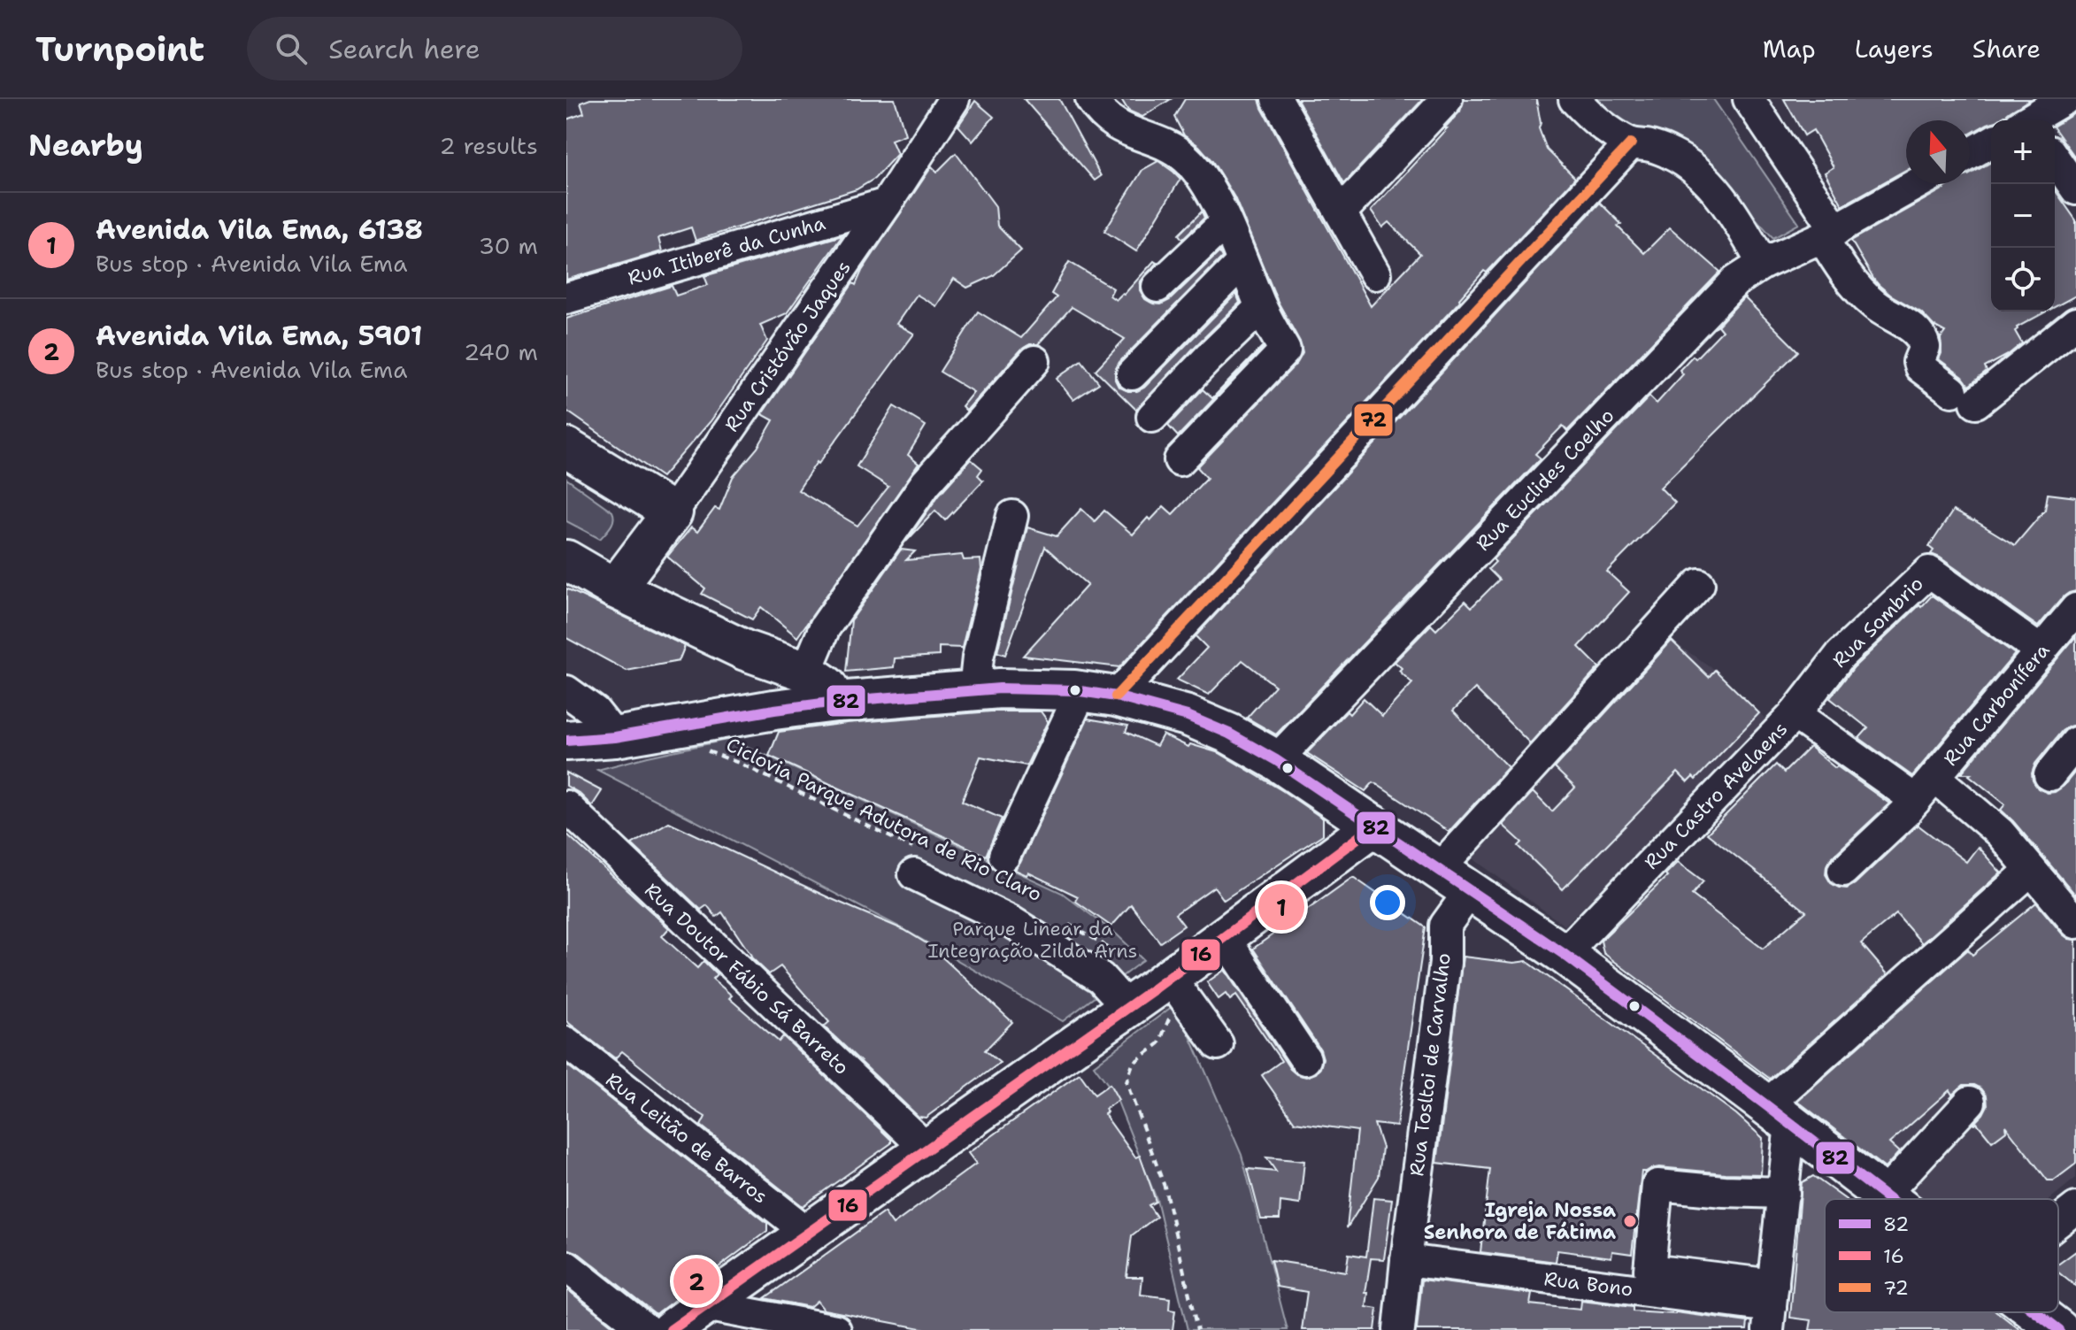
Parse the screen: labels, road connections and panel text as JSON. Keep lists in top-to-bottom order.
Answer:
{
  "streets": {
    "main road": ["Rua Cristóvão Jaques"],
    "street": [
      "Rua Itiberê da Cunha",
      "Rua Euclides Coelho",
      "Rua Sombrio",
      "Rua Carbonífera",
      "Rua Castro Avelaens",
      "Rua Doutor Fábio Sá Barreto",
      "Rua Tosltoi de Carvalho",
      "Rua Leitão de Barros",
      "Rua Bono"
    ],
    "path": ["Ciclovia Parque Adutora de Rio Claro"]
  },
  "crossings": [
    ["Rua Itiberê da Cunha", "Rua Cristóvão Jaques"],
    ["Rua Sombrio", "Rua Carbonífera"],
    ["Rua Sombrio", "Rua Castro Avelaens"],
    ["Rua Carbonífera", "Rua Castro Avelaens"],
    ["Rua Tosltoi de Carvalho", "Rua Bono"]
  ],
  "parks": ["Parque Linear da Integração Zilda Arns"],
  "places": ["Igreja Nossa Senhora de Fátima"],
  "lines": ["transit line 72", "transit line 82", "transit line 16"],
  "legend": ["82", "16", "72"],
  "north": "top",
  "page": {
    "header": "Turnpoint",
    "search": "Search here",
    "nav": ["Map", "Layers", "Share"],
    "heading": ["Nearby", "2 results"],
    "map_buttons": ["+", "−"],
    "list": [
      {
        "mark": "1",
        "name": "Avenida Vila Ema, 6138",
        "note": "Bus stop · Avenida Vila Ema",
        "value": "30 m"
      },
      {
        "mark": "2",
        "name": "Avenida Vila Ema, 5901",
        "note": "Bus stop · Avenida Vila Ema",
        "value": "240 m"
      }
    ],
    "pins": ["1", "2"]
  }
}
